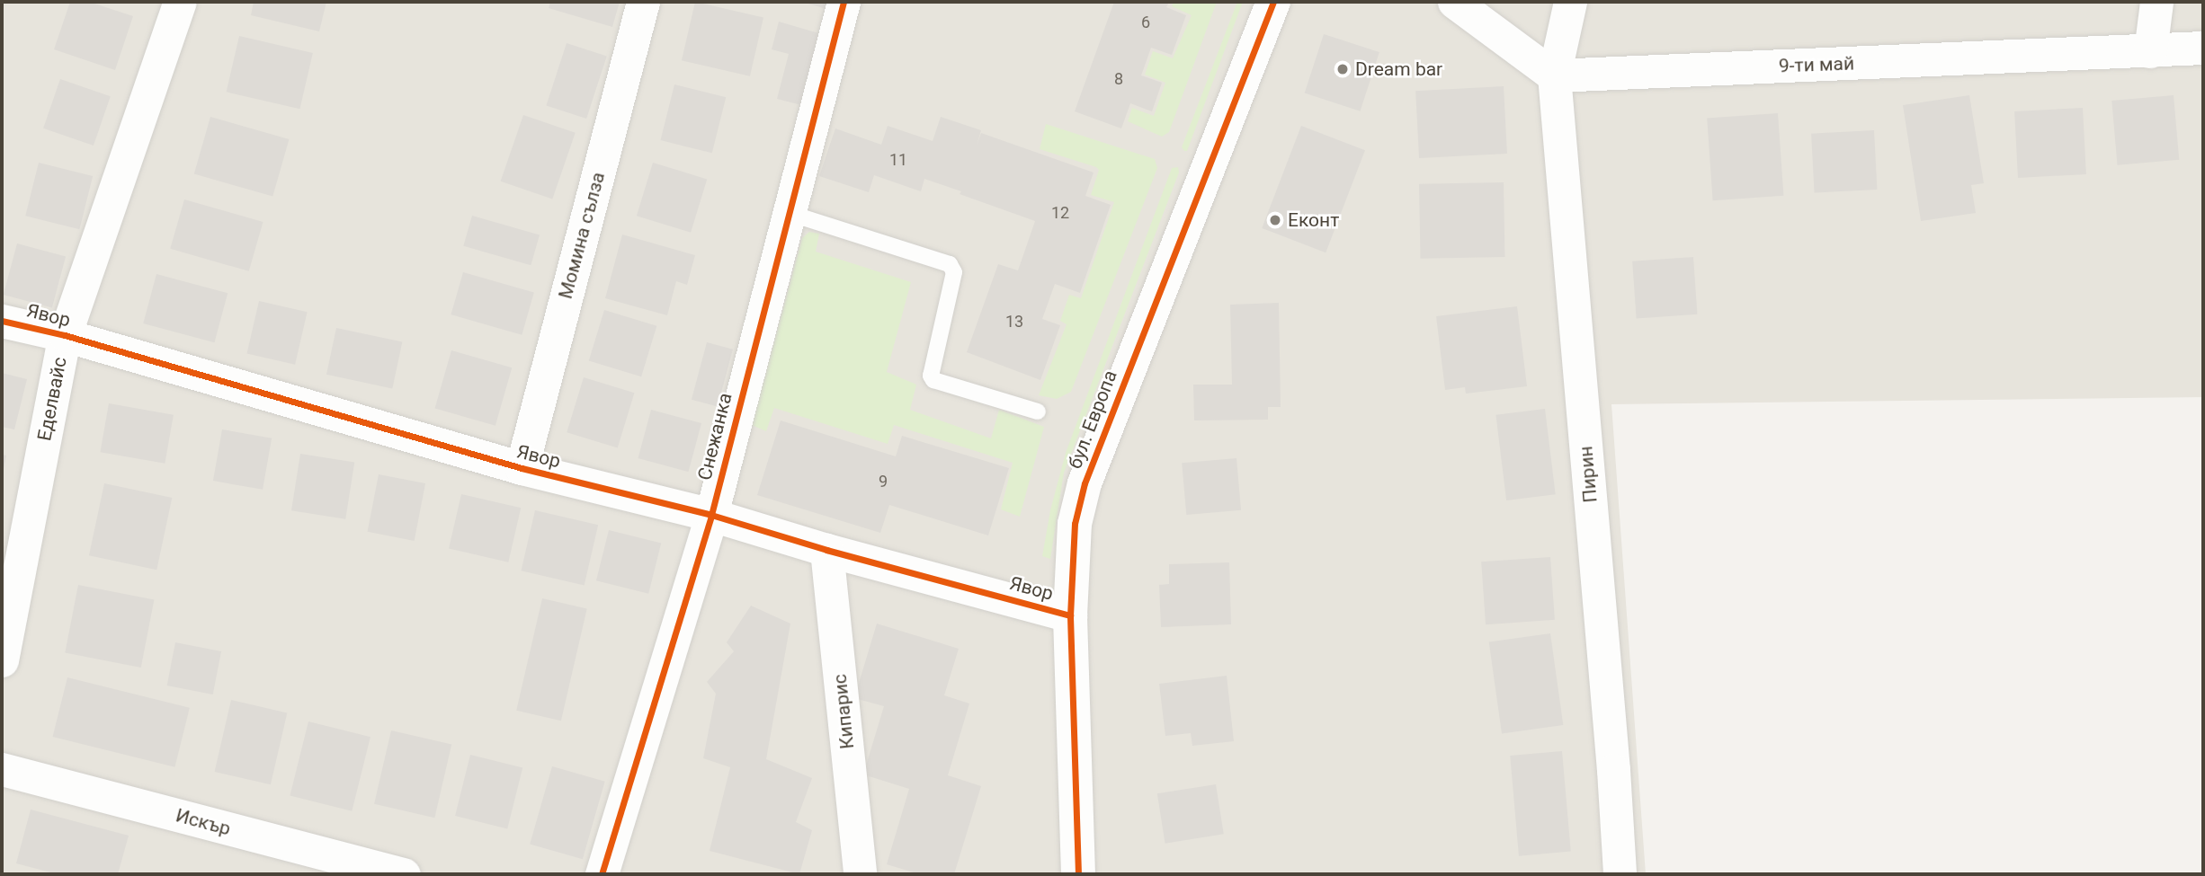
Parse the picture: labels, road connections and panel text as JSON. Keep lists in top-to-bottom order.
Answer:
{
  "streets": {
    "street": [
      "9-ти май",
      "Момина сълза",
      "Явор",
      "Еделвайс",
      "бул. Европа",
      "Снежанка",
      "Пирин",
      "Кипарис",
      "Искър"
    ]
  },
  "crossings": [
    ["9-ти май", "Пирин"],
    ["Момина сълза", "Явор"],
    ["Явор", "Еделвайс"],
    ["Явор", "бул. Европа"],
    ["Явор", "Снежанка"],
    ["Явор", "Кипарис"]
  ],
  "places": ["Dream bar", "Еконт"],
  "house_numbers": [
    "6",
    "8",
    "11",
    "12",
    "13",
    "9"
  ]
}
